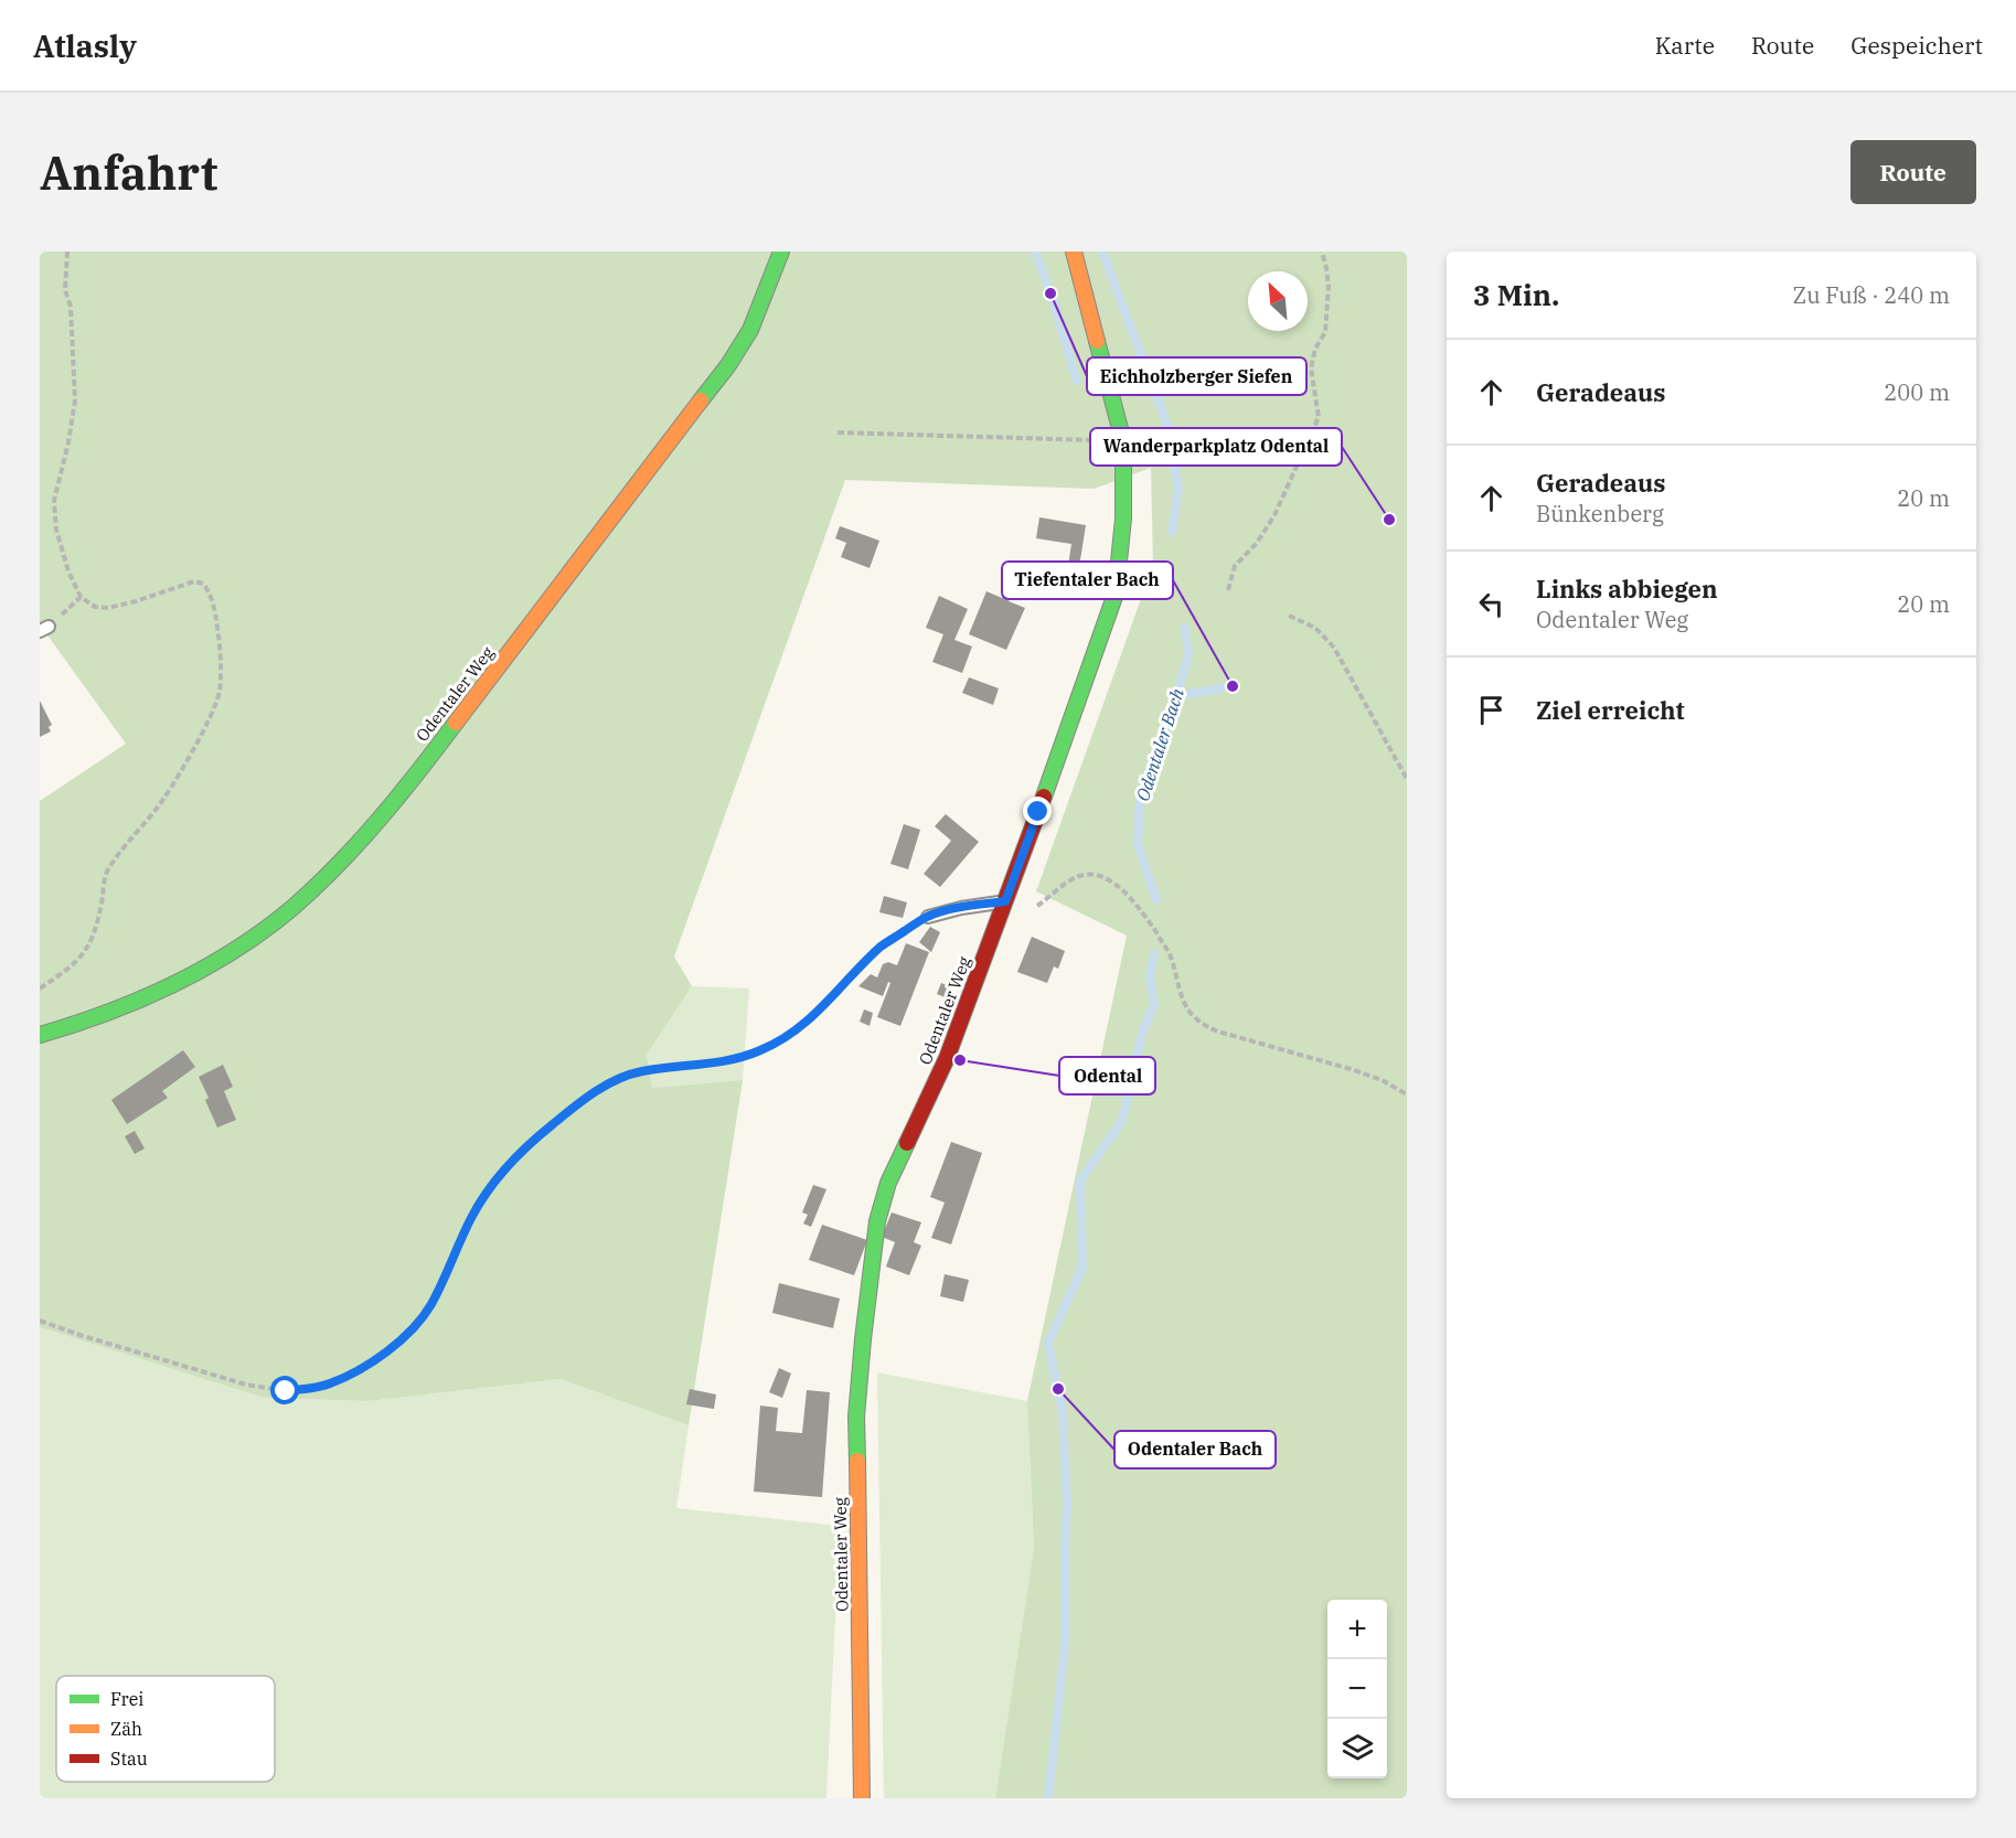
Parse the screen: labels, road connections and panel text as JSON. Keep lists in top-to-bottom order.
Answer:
{
  "streets": {
    "main road": ["Odentaler Weg"]
  },
  "water": ["Odentaler Bach"],
  "places": [
    "Eichholzberger Siefen",
    "Wanderparkplatz Odental",
    "Tiefentaler Bach",
    "Odental",
    "Odentaler Bach"
  ],
  "legend": ["Frei", "Zäh", "Stau"],
  "north": "top left",
  "page": {
    "header": "Atlasly",
    "nav": ["Karte", "Route", "Gespeichert"],
    "buttons": "Route",
    "title": "Anfahrt",
    "heading": ["3 Min.", "Zu Fuß · 240 m"],
    "list": [
      ["Geradeaus", "200 m"],
      ["Geradeaus", "Bünkenberg", "20 m"],
      ["Links abbiegen", "Odentaler Weg", "20 m"],
      "Ziel erreicht"
    ],
    "map_buttons": ["+", "−"]
  }
}
